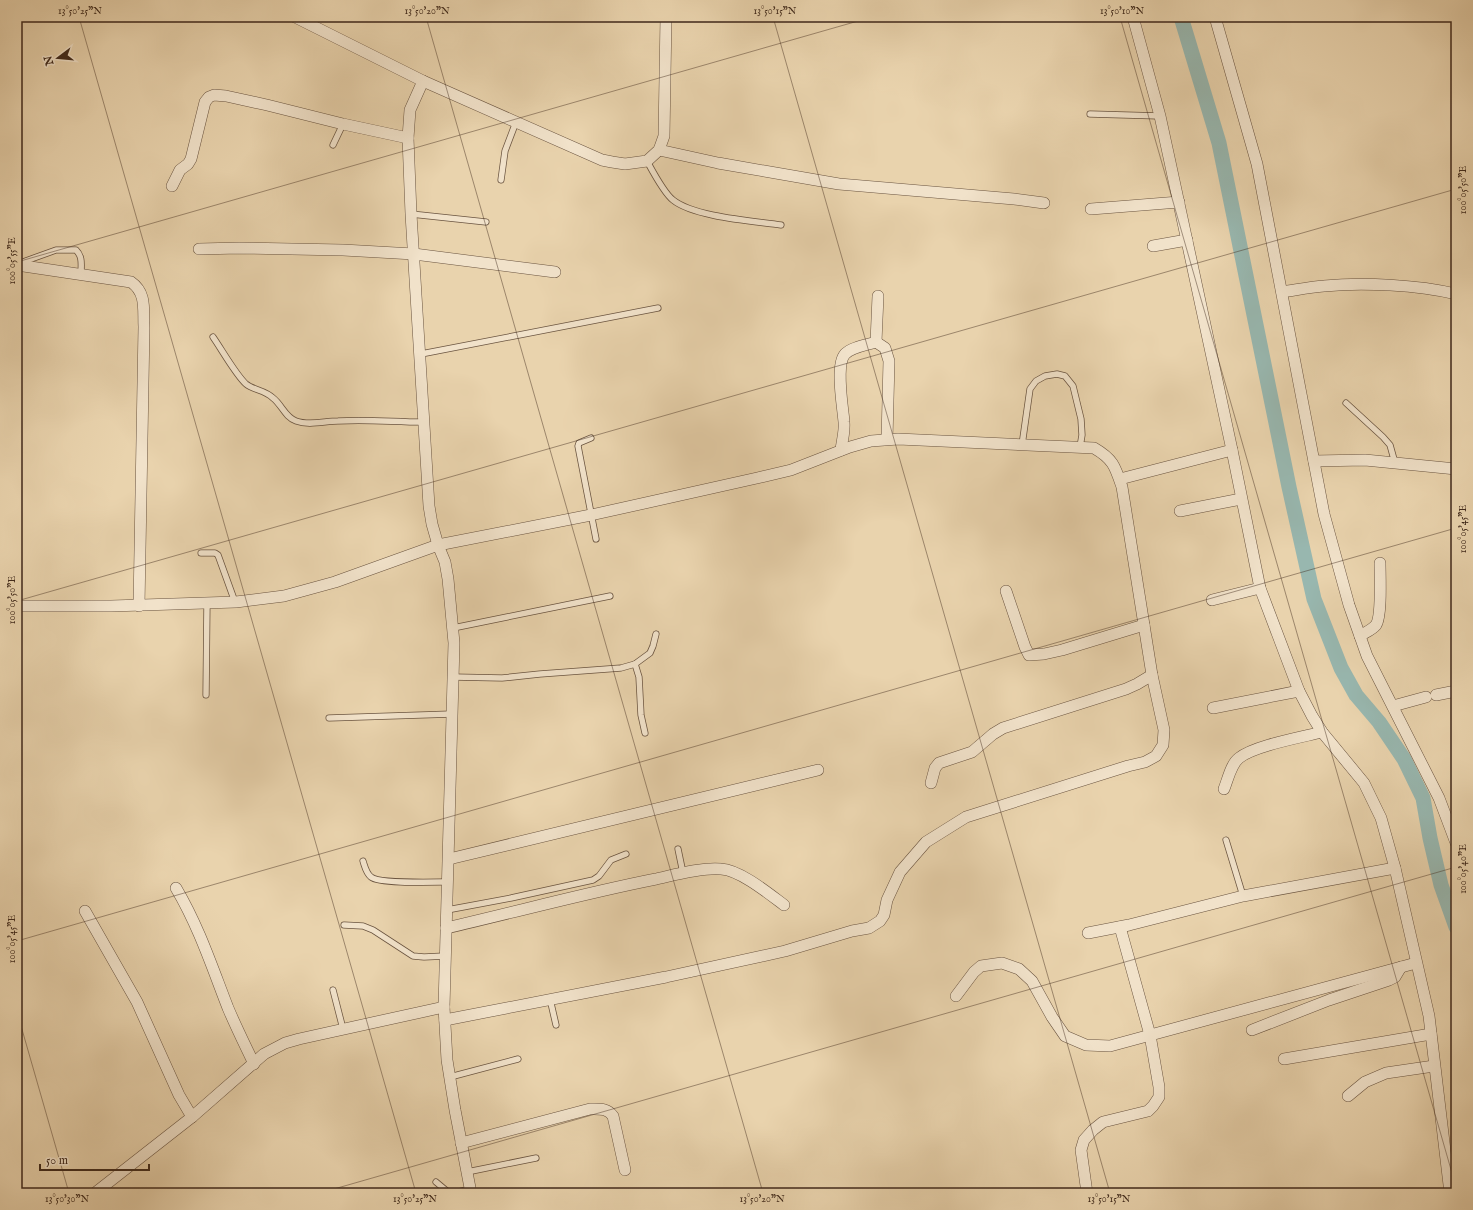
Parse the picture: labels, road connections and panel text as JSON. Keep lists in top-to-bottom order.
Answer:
{
  "scale_bar": "50 m",
  "north": "left",
  "coordinates": [
    "13°50'25\"N",
    "13°50'20\"N",
    "13°50'15\"N",
    "13°50'10\"N",
    "100°05'50\"E",
    "100°05'55\"E",
    "100°05'45\"E",
    "100°05'40\"E",
    "13°50'30\"N"
  ]
}
